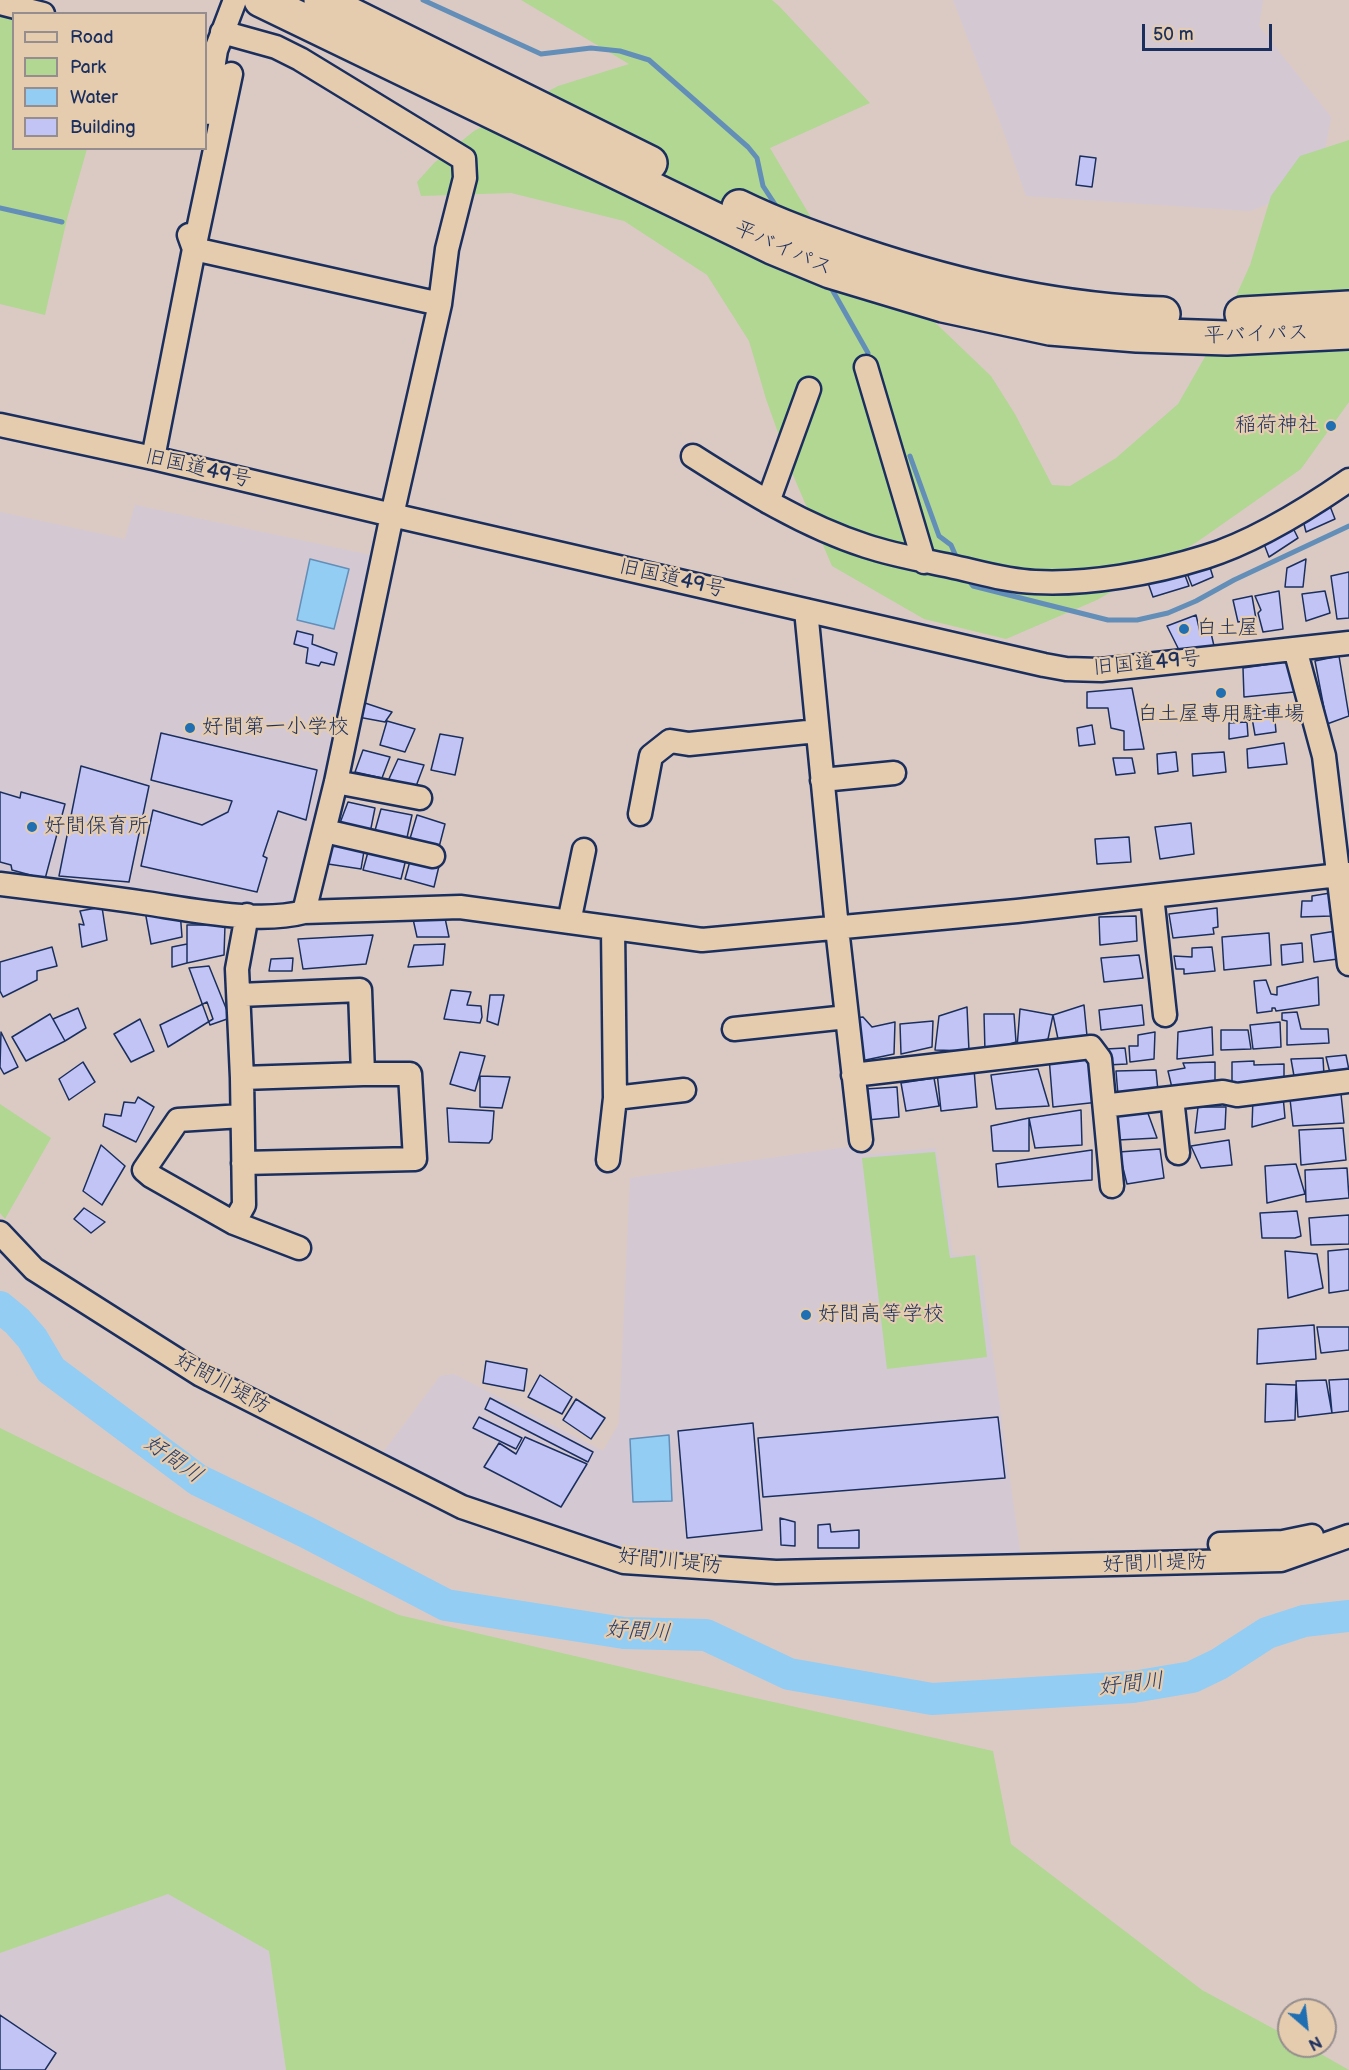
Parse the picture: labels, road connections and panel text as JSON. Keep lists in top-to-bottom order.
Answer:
{
  "streets": {
    "highway": ["平バイパス"],
    "street": ["旧国道49号", "好間川堤防"]
  },
  "water": ["好間川"],
  "places": [
    "稲荷神社",
    "白土屋",
    "白土屋専用駐車場",
    "好間第一小学校",
    "好間保育所",
    "好間高等学校"
  ],
  "legend": [
    "Road",
    "Park",
    "Water",
    "Building"
  ],
  "scale_bar": "50 m",
  "north": "bottom right"
}
